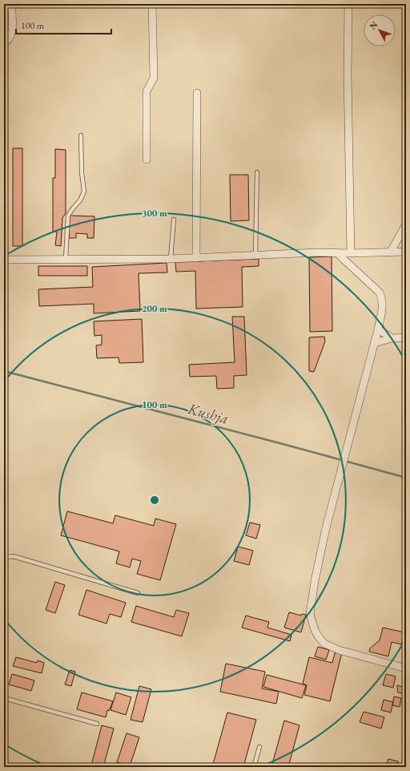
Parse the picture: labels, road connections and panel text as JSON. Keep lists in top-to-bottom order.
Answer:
{
  "water": ["Kushja"],
  "scale_bar": "100 m",
  "north": "top left",
  "rings": ["300 m", "200 m", "100 m"]
}
